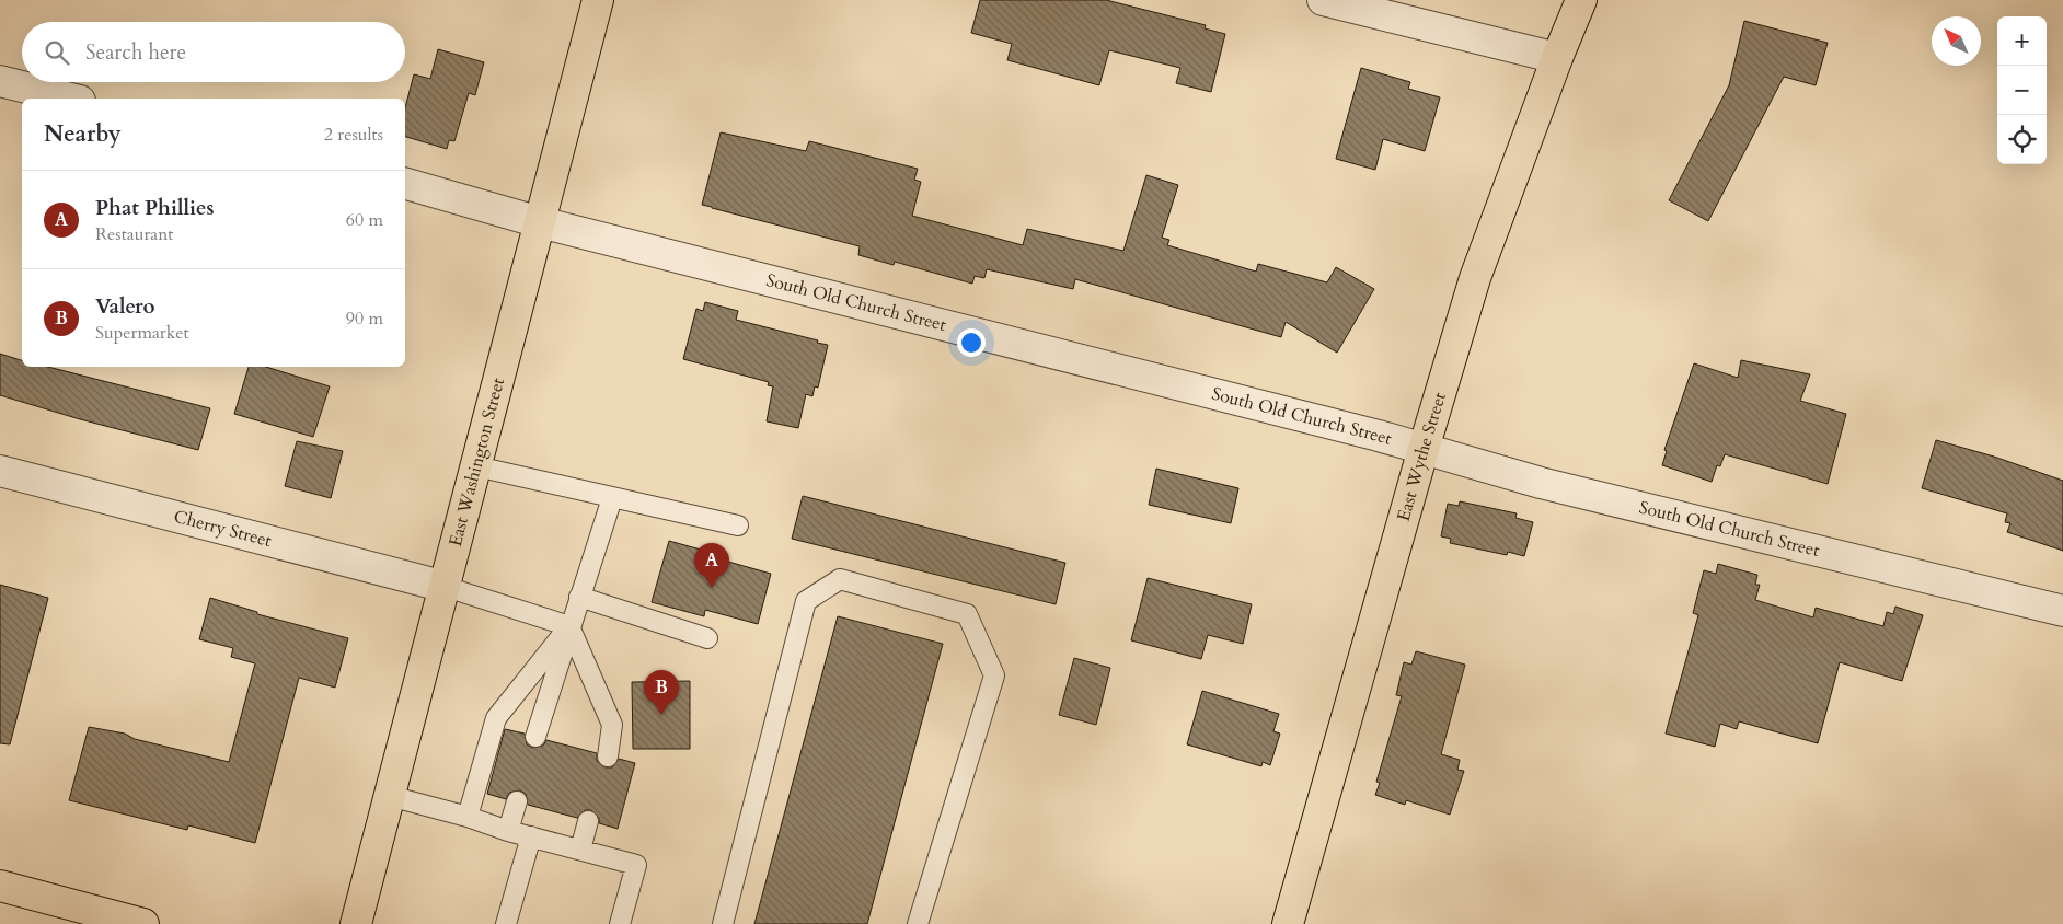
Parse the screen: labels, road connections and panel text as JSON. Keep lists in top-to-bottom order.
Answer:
{
  "streets": {
    "main road": ["East Wythe Street", "East Washington Street"],
    "street": ["South Old Church Street", "Cherry Street"]
  },
  "crossings": [
    ["South Old Church Street", "East Wythe Street"],
    ["South Old Church Street", "East Washington Street"],
    ["East Washington Street", "Cherry Street"]
  ],
  "north": "top left",
  "page": {
    "map_buttons": ["+", "−"],
    "search": "Search here",
    "heading": ["Nearby", "2 results"],
    "list": [
      {
        "mark": "A",
        "name": "Phat Phillies",
        "note": "Restaurant",
        "value": "60 m"
      },
      {
        "mark": "B",
        "name": "Valero",
        "note": "Supermarket",
        "value": "90 m"
      }
    ],
    "pins": ["A", "B"]
  }
}
